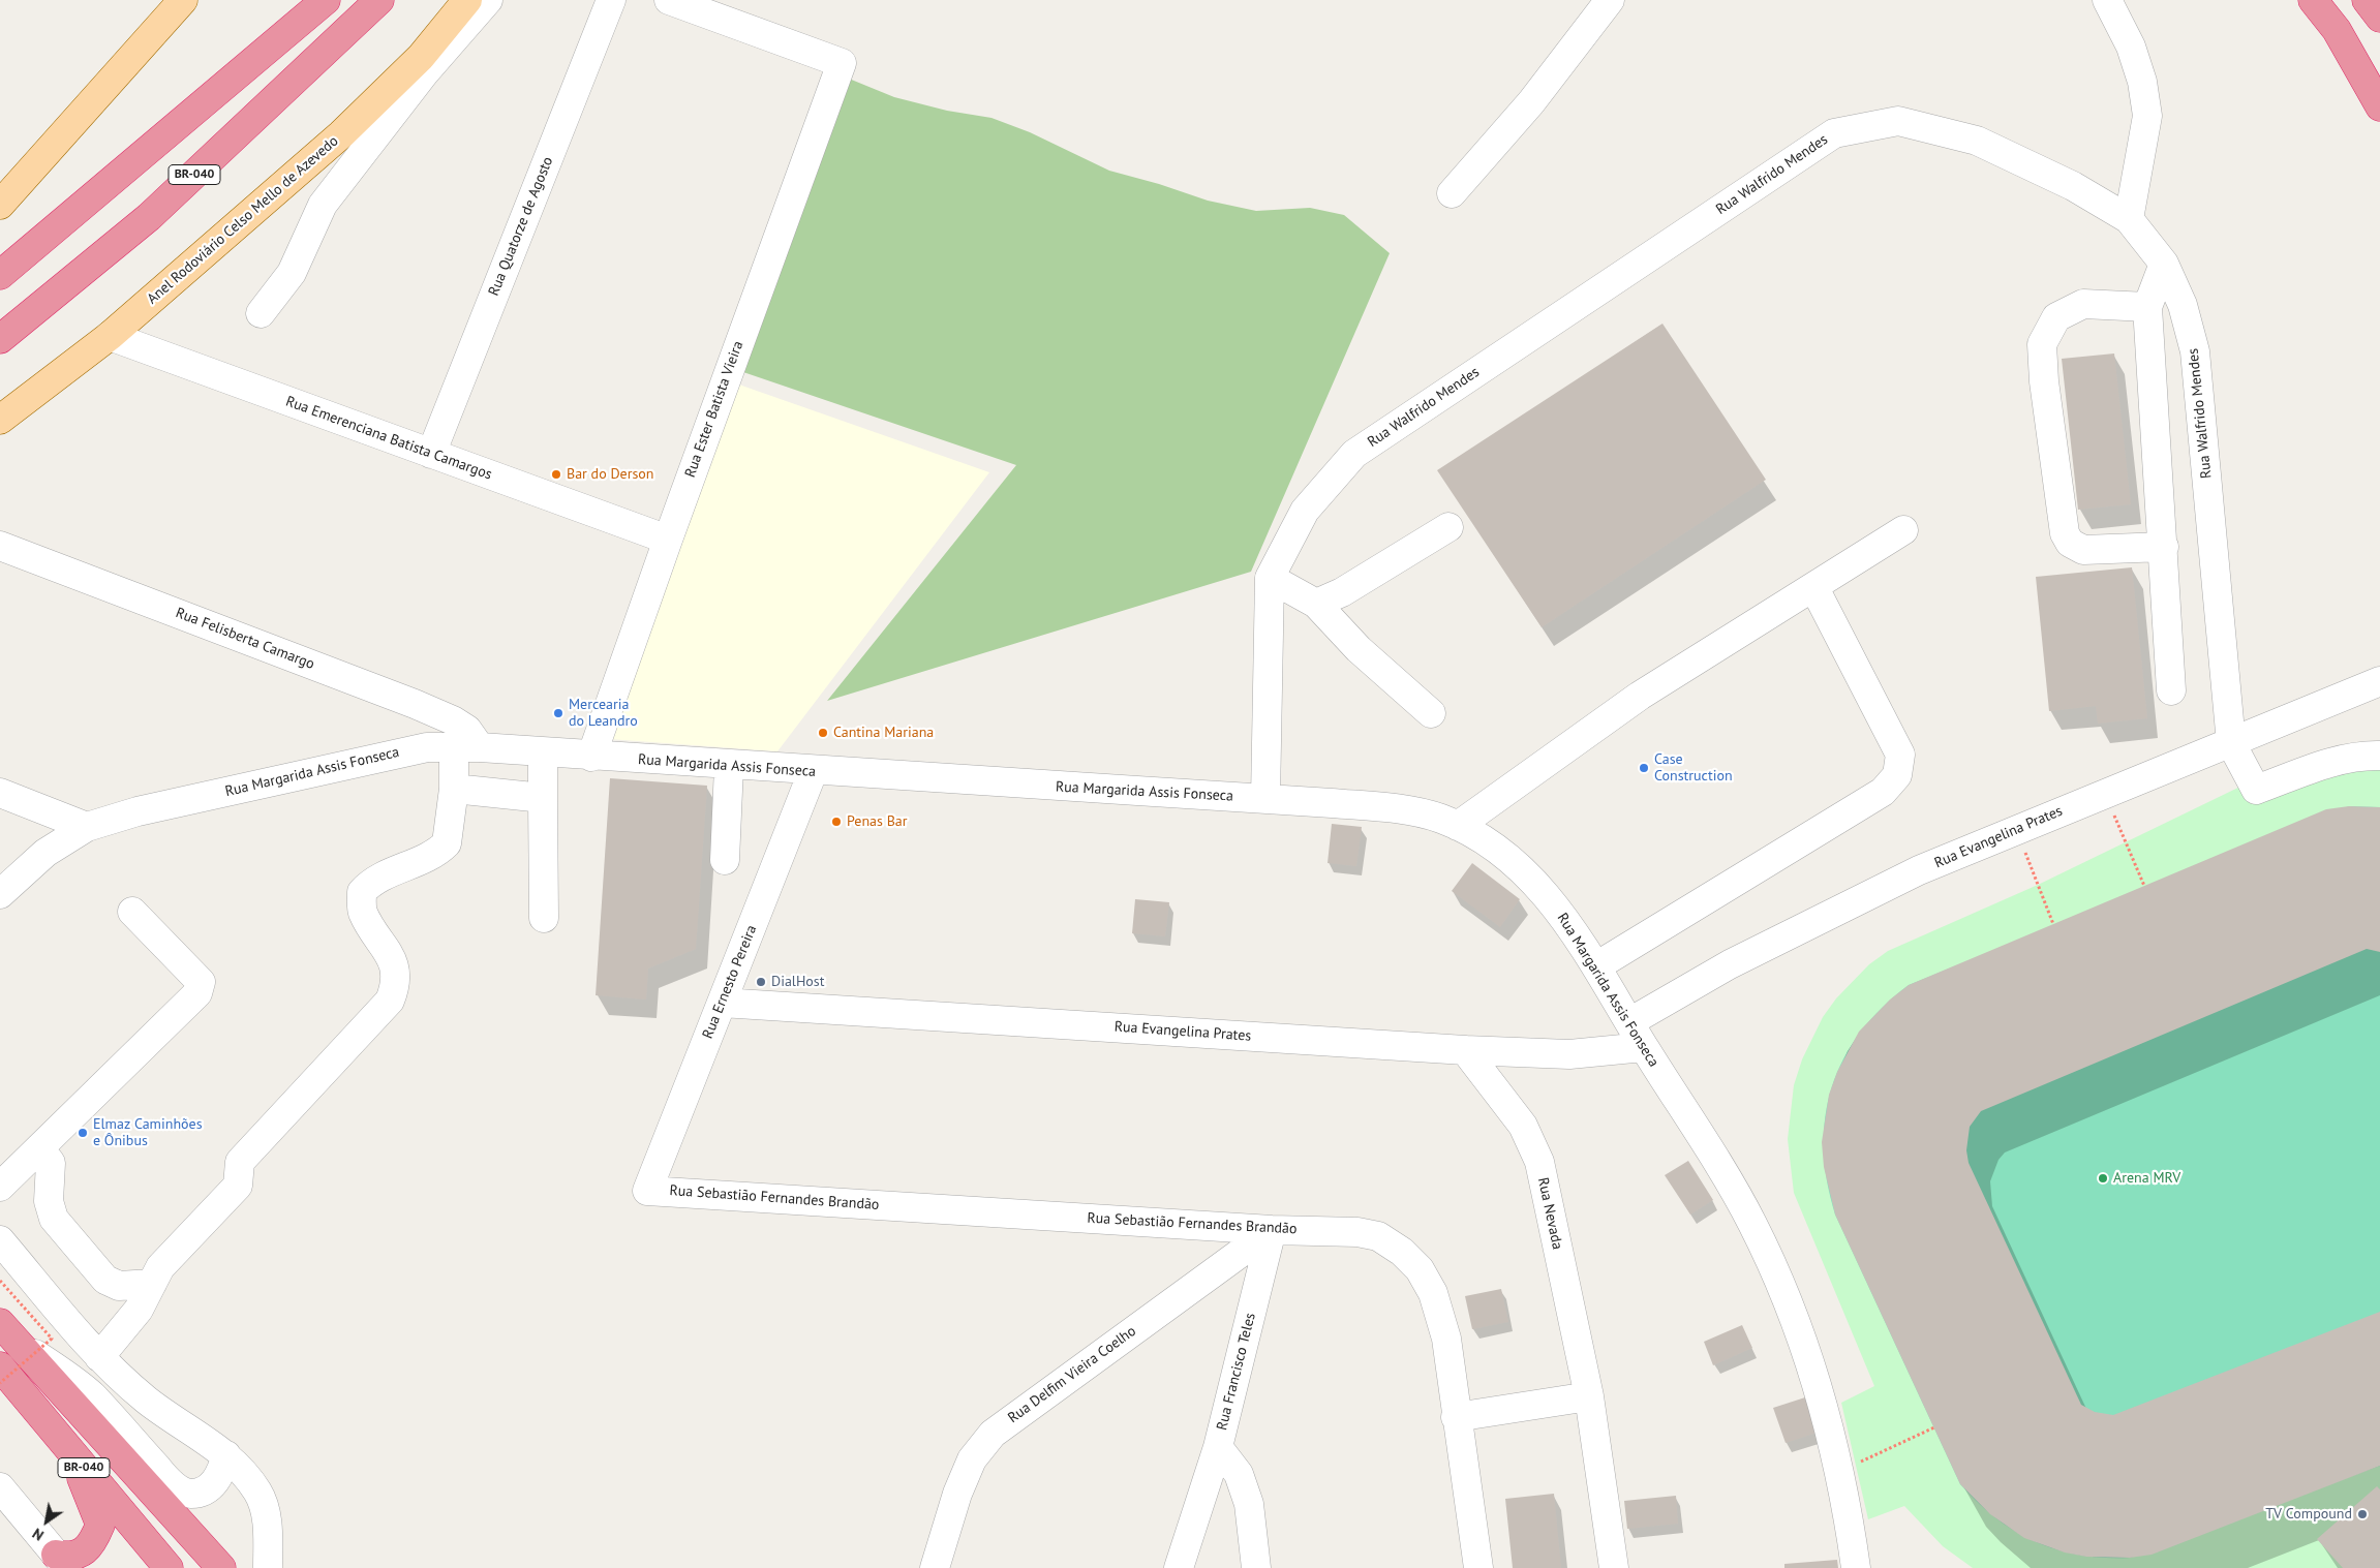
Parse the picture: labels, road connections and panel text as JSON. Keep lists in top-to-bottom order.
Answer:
{
  "streets": {
    "highway": ["BR-040"],
    "main road": ["Anel Rodoviário Celso Mello de Azevedo"],
    "street": [
      "Rua Walfrido Mendes",
      "Rua Quatorze de Agosto",
      "Rua Ester Batista Vieira",
      "Rua Emerenciana Batista Camargos",
      "Rua Felisberta Camargo",
      "Rua Margarida Assis Fonseca",
      "Rua Evangelina Prates",
      "Rua Ernesto Pereira",
      "Rua Sebastião Fernandes Brandão",
      "Rua Nevada",
      "Rua Francisco Teles",
      "Rua Delfim Vieira Coelho"
    ]
  },
  "crossings": [
    ["Rua Walfrido Mendes", "Rua Margarida Assis Fonseca"],
    ["Rua Walfrido Mendes", "Rua Evangelina Prates"],
    ["Anel Rodoviário Celso Mello de Azevedo", "Rua Emerenciana Batista Camargos"],
    ["Rua Quatorze de Agosto", "Rua Emerenciana Batista Camargos"],
    ["Rua Ester Batista Vieira", "Rua Emerenciana Batista Camargos"],
    ["Rua Ester Batista Vieira", "Rua Margarida Assis Fonseca"],
    ["Rua Felisberta Camargo", "Rua Margarida Assis Fonseca"],
    ["Rua Margarida Assis Fonseca", "Rua Evangelina Prates"],
    ["Rua Margarida Assis Fonseca", "Rua Ernesto Pereira"],
    ["Rua Evangelina Prates", "Rua Ernesto Pereira"],
    ["Rua Evangelina Prates", "Rua Nevada"],
    ["Rua Ernesto Pereira", "Rua Sebastião Fernandes Brandão"],
    ["Rua Sebastião Fernandes Brandão", "Rua Francisco Teles"],
    ["Rua Sebastião Fernandes Brandão", "Rua Delfim Vieira Coelho"],
    ["Rua Francisco Teles", "Rua Delfim Vieira Coelho"]
  ],
  "places": [
    "Bar do Derson",
    "Mercearia do Leandro",
    "Cantina Mariana",
    "Case Construction",
    "Penas Bar",
    "DialHost",
    "Elmaz Caminhões e Ônibus",
    "Arena MRV",
    "TV Compound"
  ],
  "north": "bottom left"
}
